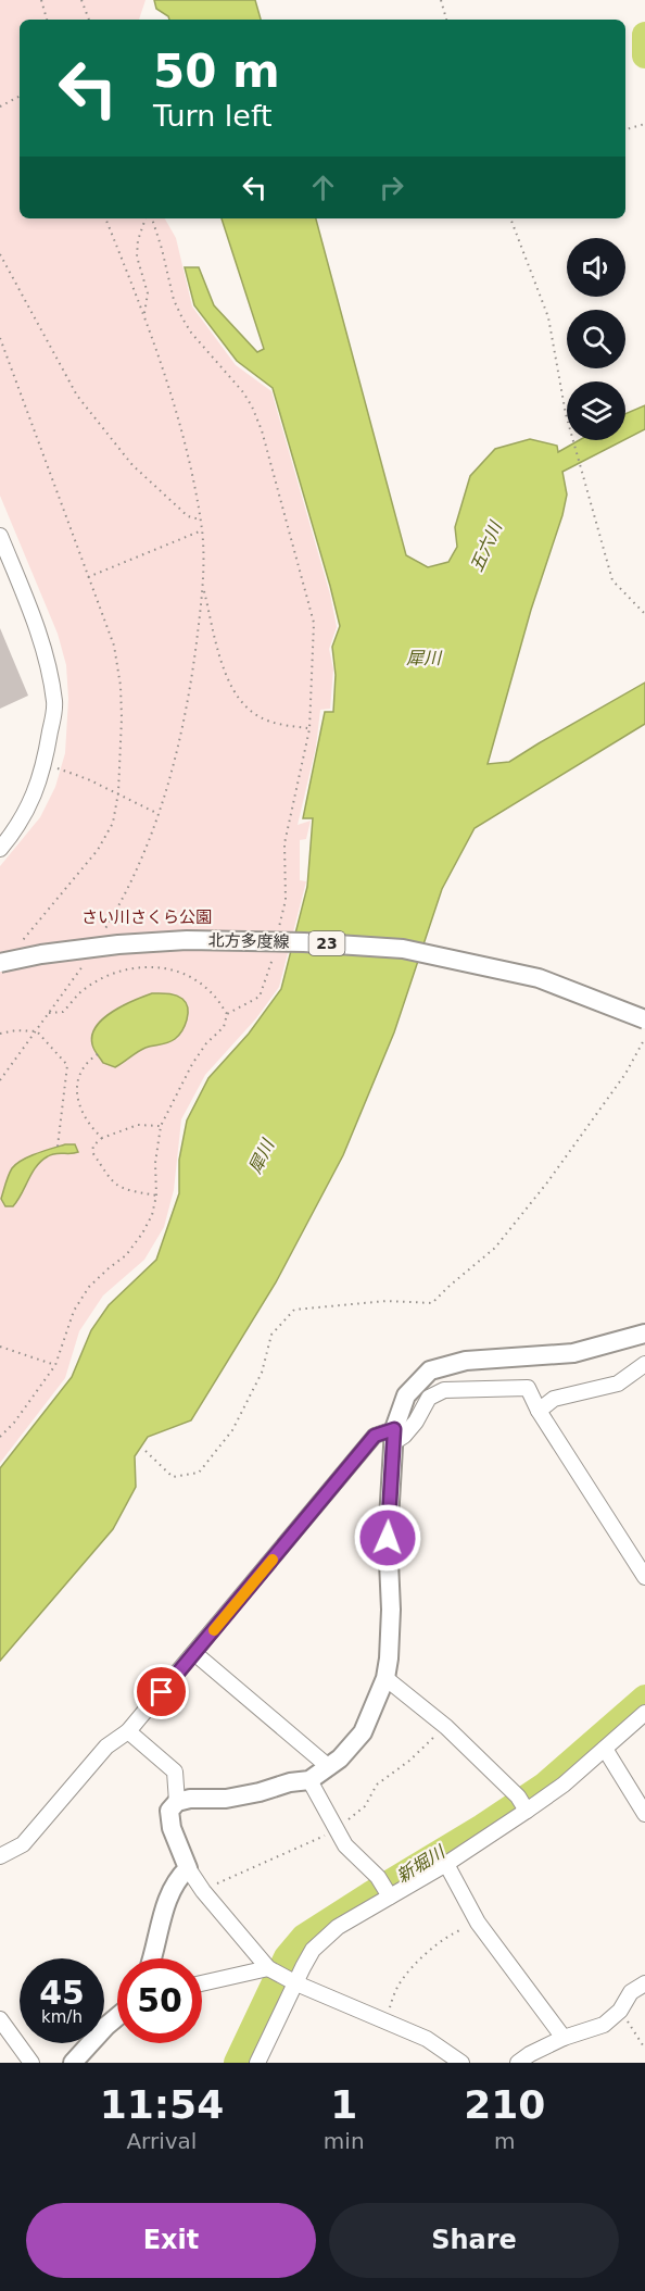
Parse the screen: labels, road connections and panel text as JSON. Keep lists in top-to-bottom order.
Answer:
{
  "streets": {
    "main road": ["北方多度線", "23"]
  },
  "water": ["五六川", "犀川", "新堀川"],
  "parks": ["さい川さくら公園"],
  "page": {
    "turn": ["50 m", "Turn left"],
    "speed": "45 km/h",
    "limit": "50",
    "eta": [
      "11:54",
      "Arrival",
      "1",
      "min",
      "210",
      "m"
    ],
    "buttons": ["Exit", "Share"]
  }
}
